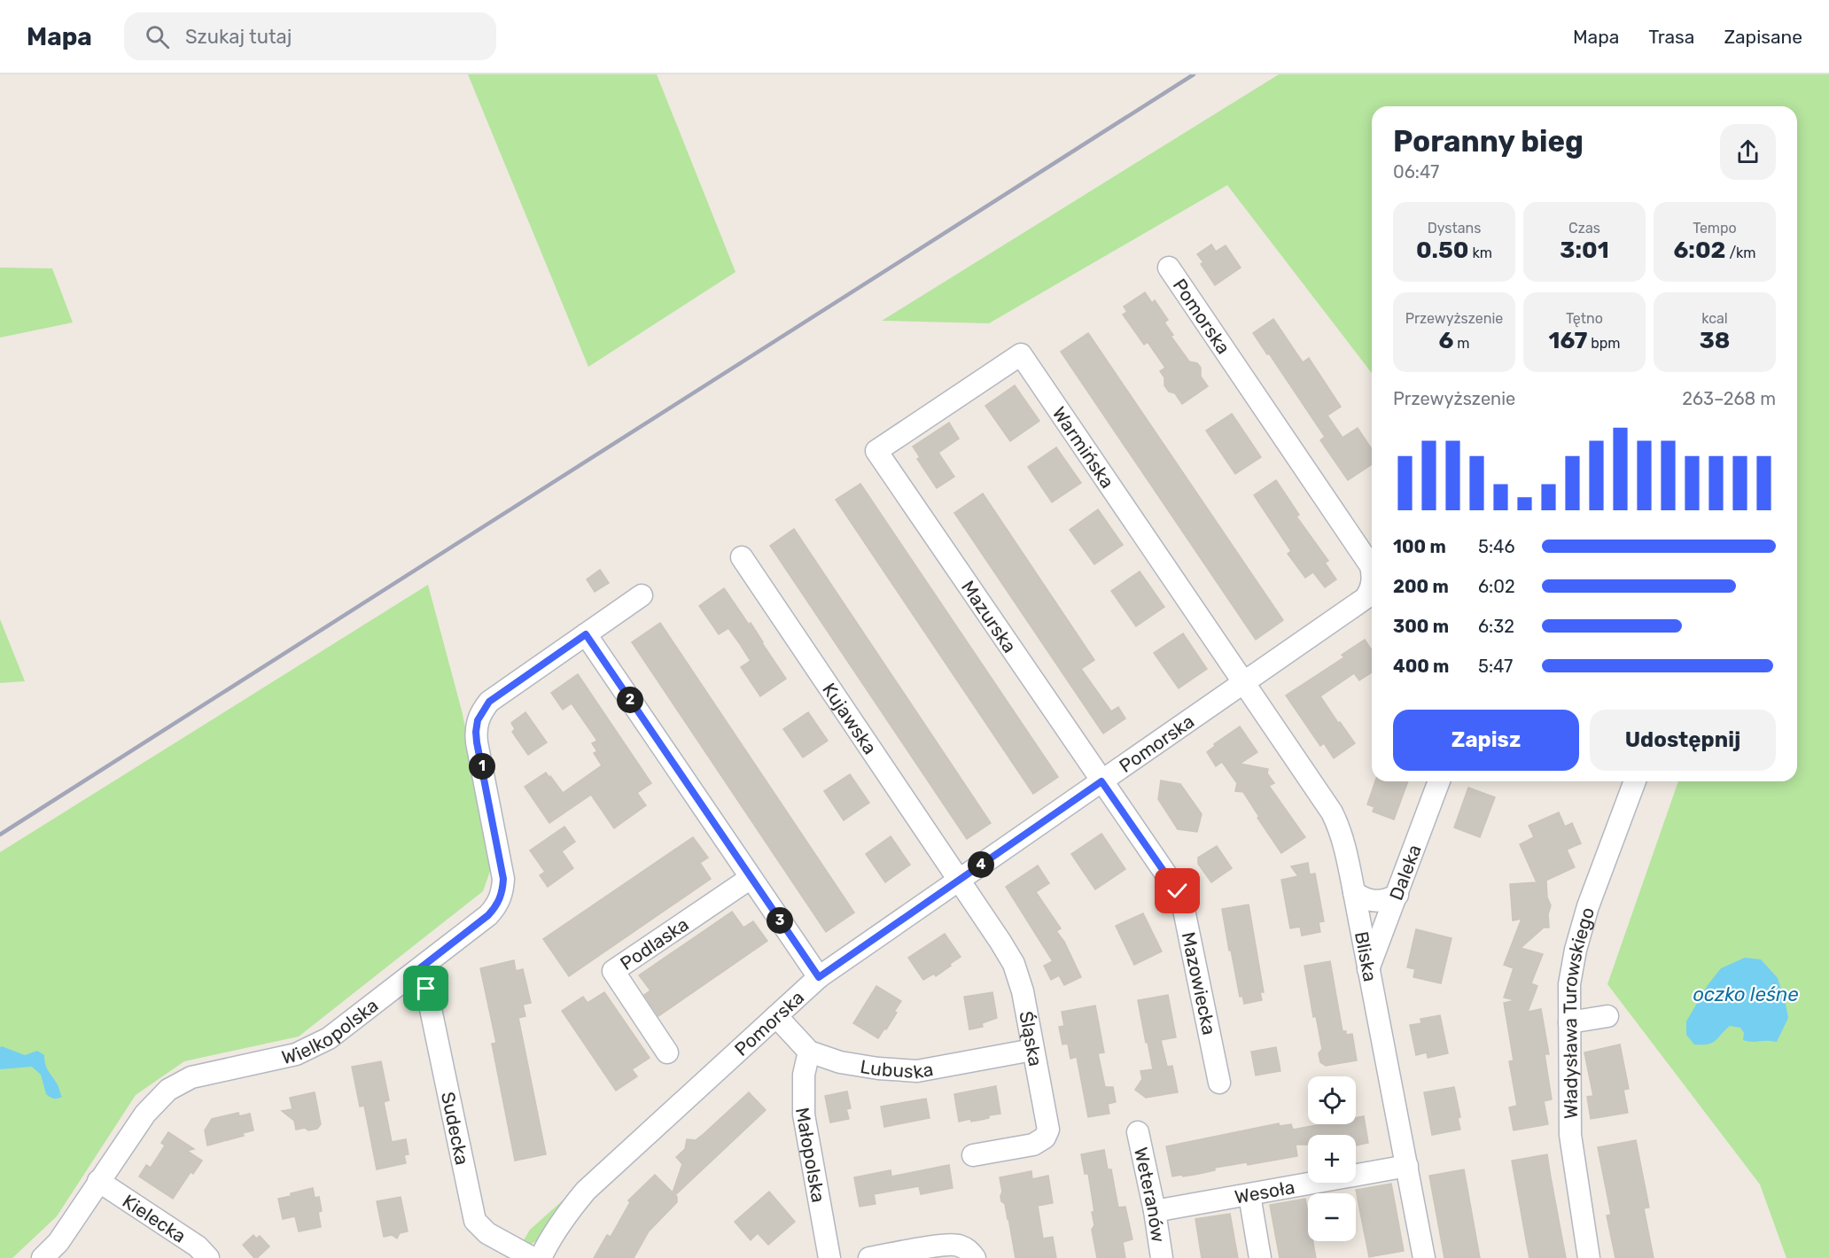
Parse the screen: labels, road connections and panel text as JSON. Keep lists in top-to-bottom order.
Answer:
{
  "streets": {
    "street": [
      "Pomorska",
      "Warmińska",
      "Mazurska",
      "Kujawska",
      "Daleka",
      "Podlaska",
      "Bliska",
      "Mazowiecka",
      "Władysława Turowskiego",
      "Wielkopolska",
      "Śląska",
      "Lubuska",
      "Sudecka",
      "Małopolska",
      "Wesoła",
      "Weteranów",
      "Kielecka"
    ]
  },
  "crossings": [
    ["Pomorska", "Warmińska"],
    ["Pomorska", "Mazurska"],
    ["Pomorska", "Kujawska"],
    ["Pomorska", "Bliska"],
    ["Pomorska", "Mazowiecka"],
    ["Pomorska", "Śląska"],
    ["Pomorska", "Lubuska"],
    ["Warmińska", "Mazurska"],
    ["Warmińska", "Bliska"],
    ["Mazurska", "Mazowiecka"],
    ["Kujawska", "Śląska"],
    ["Daleka", "Bliska"],
    ["Bliska", "Wesoła"],
    ["Wielkopolska", "Sudecka"],
    ["Wielkopolska", "Kielecka"],
    ["Śląska", "Lubuska"],
    ["Lubuska", "Małopolska"],
    ["Wesoła", "Weteranów"]
  ],
  "water": ["oczko leśne"],
  "page": {
    "header": "Mapa",
    "search": "Szukaj tutaj",
    "nav": ["Mapa", "Trasa", "Zapisane"],
    "heading": ["Poranny bieg", "06:47"],
    "stats": [
      ["Dystans", "0.50 km"],
      ["Czas", "3:01"],
      ["Tempo", "6:02 /km"],
      ["Przewyższenie", "6 m"],
      ["Tętno", "167 bpm"],
      ["kcal", "38"]
    ],
    "chart": ["Przewyższenie", "263–268 m"],
    "list": [
      {
        "name": "100 m",
        "note": "5:46"
      },
      {
        "name": "200 m",
        "note": "6:02"
      },
      {
        "name": "300 m",
        "note": "6:32"
      },
      {
        "name": "400 m",
        "note": "5:47"
      }
    ],
    "pins": [
      "2",
      "1",
      "4",
      "3"
    ],
    "buttons": ["Zapisz", "Udostępnij"],
    "map_buttons": ["+", "−"]
  }
}
